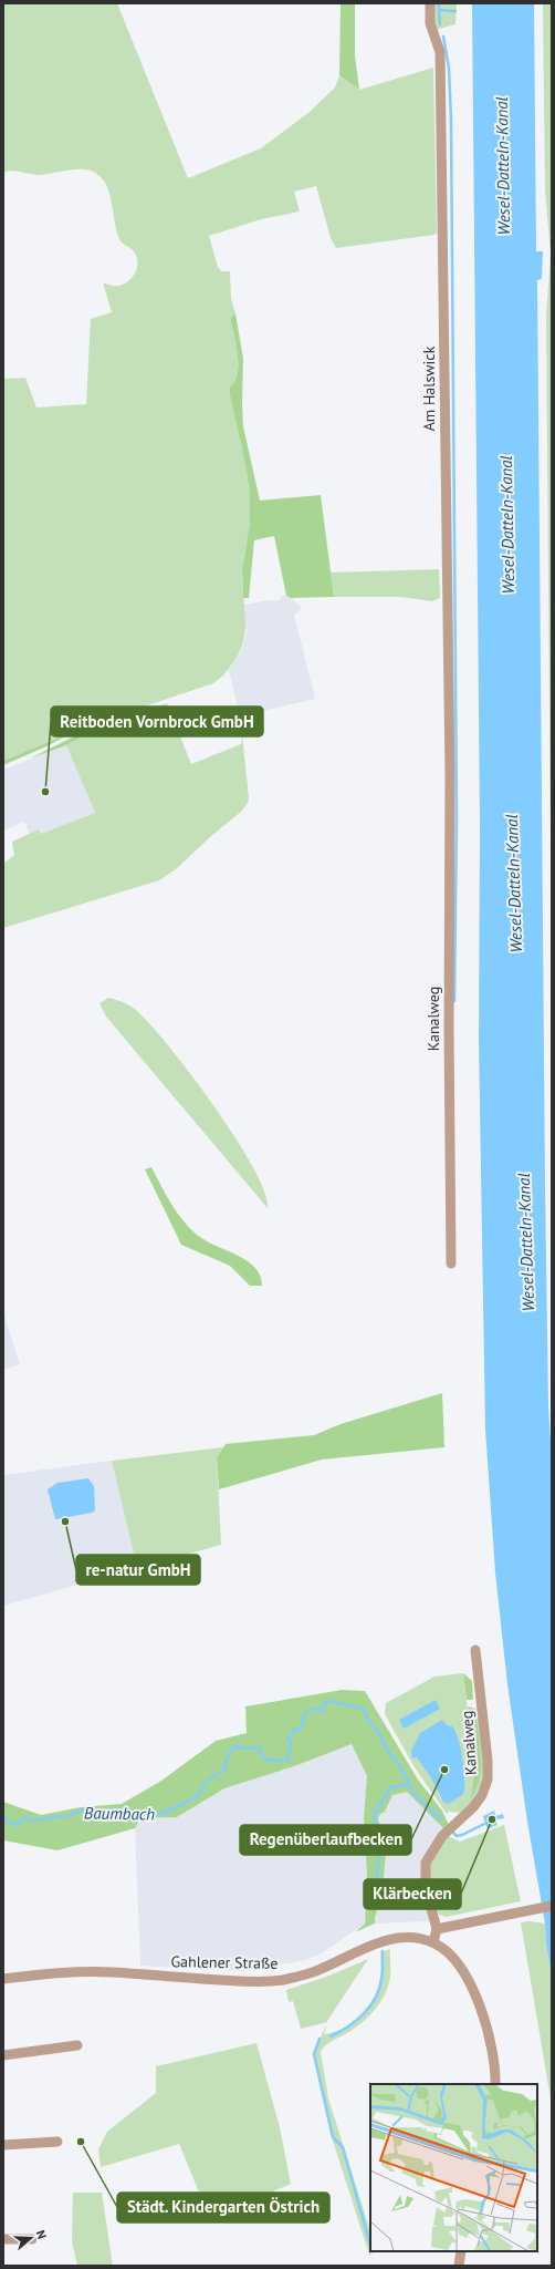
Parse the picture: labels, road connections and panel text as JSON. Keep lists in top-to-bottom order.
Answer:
{
  "streets": {
    "street": ["Am Halswick", "Kanalweg", "Gahlener Straße"]
  },
  "crossings": [
    ["Am Halswick", "Kanalweg"],
    ["Kanalweg", "Gahlener Straße"]
  ],
  "water": ["Wesel-Datteln-Kanal", "Baumbach"],
  "places": [
    "Reitboden Vornbrock GmbH",
    "re-natur GmbH",
    "Regenüberlaufbecken",
    "Klärbecken",
    "Städt. Kindergarten Östrich"
  ],
  "north": "right"
}
